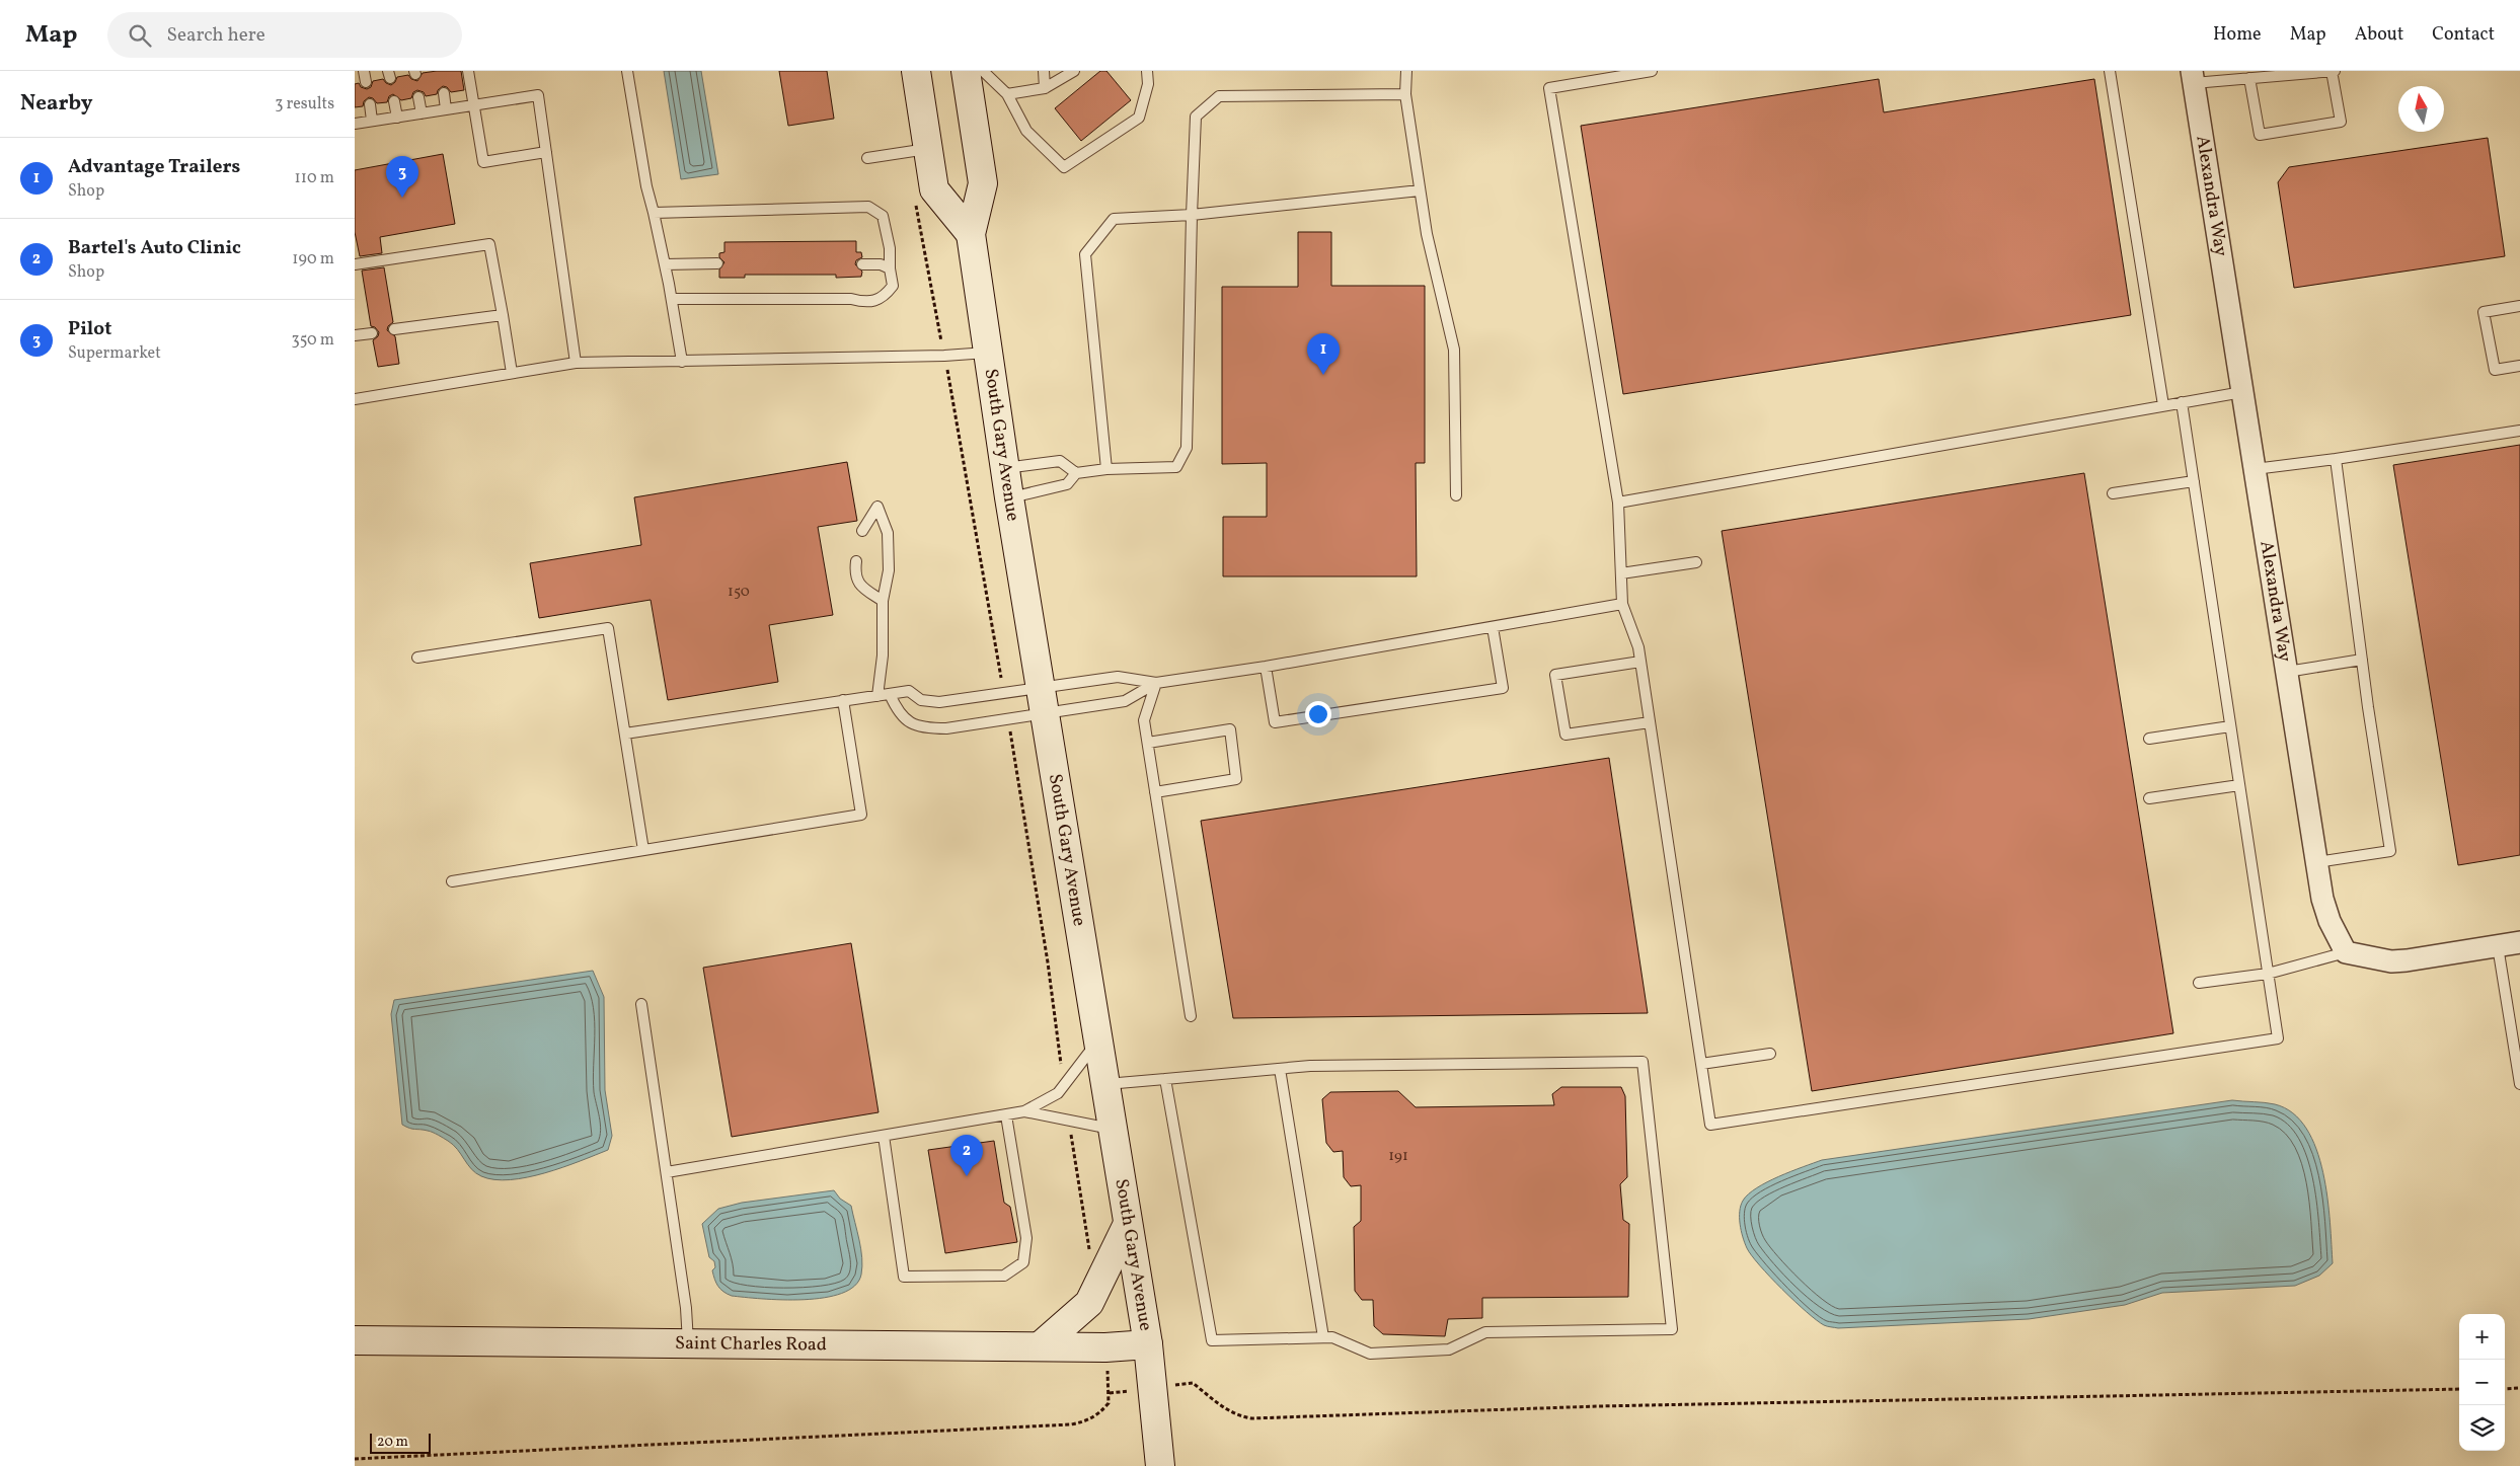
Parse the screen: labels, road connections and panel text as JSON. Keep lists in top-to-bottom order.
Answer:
{
  "streets": {
    "main road": ["South Gary Avenue", "Saint Charles Road"],
    "street": ["Alexandra Way"]
  },
  "crossings": [
    ["South Gary Avenue", "Saint Charles Road"]
  ],
  "house_numbers": ["150", "191"],
  "scale_bar": "20 m",
  "north": "top",
  "page": {
    "header": "Map",
    "search": "Search here",
    "nav": [
      "Home",
      "Map",
      "About",
      "Contact"
    ],
    "heading": ["Nearby", "3 results"],
    "list": [
      {
        "mark": "1",
        "name": "Advantage Trailers",
        "note": "Shop",
        "value": "110 m"
      },
      {
        "mark": "2",
        "name": "Bartel's Auto Clinic",
        "note": "Shop",
        "value": "190 m"
      },
      {
        "mark": "3",
        "name": "Pilot",
        "note": "Supermarket",
        "value": "350 m"
      }
    ],
    "pins": ["3", "1", "2"],
    "map_buttons": ["+", "−"],
    "scale": "20 m"
  }
}
